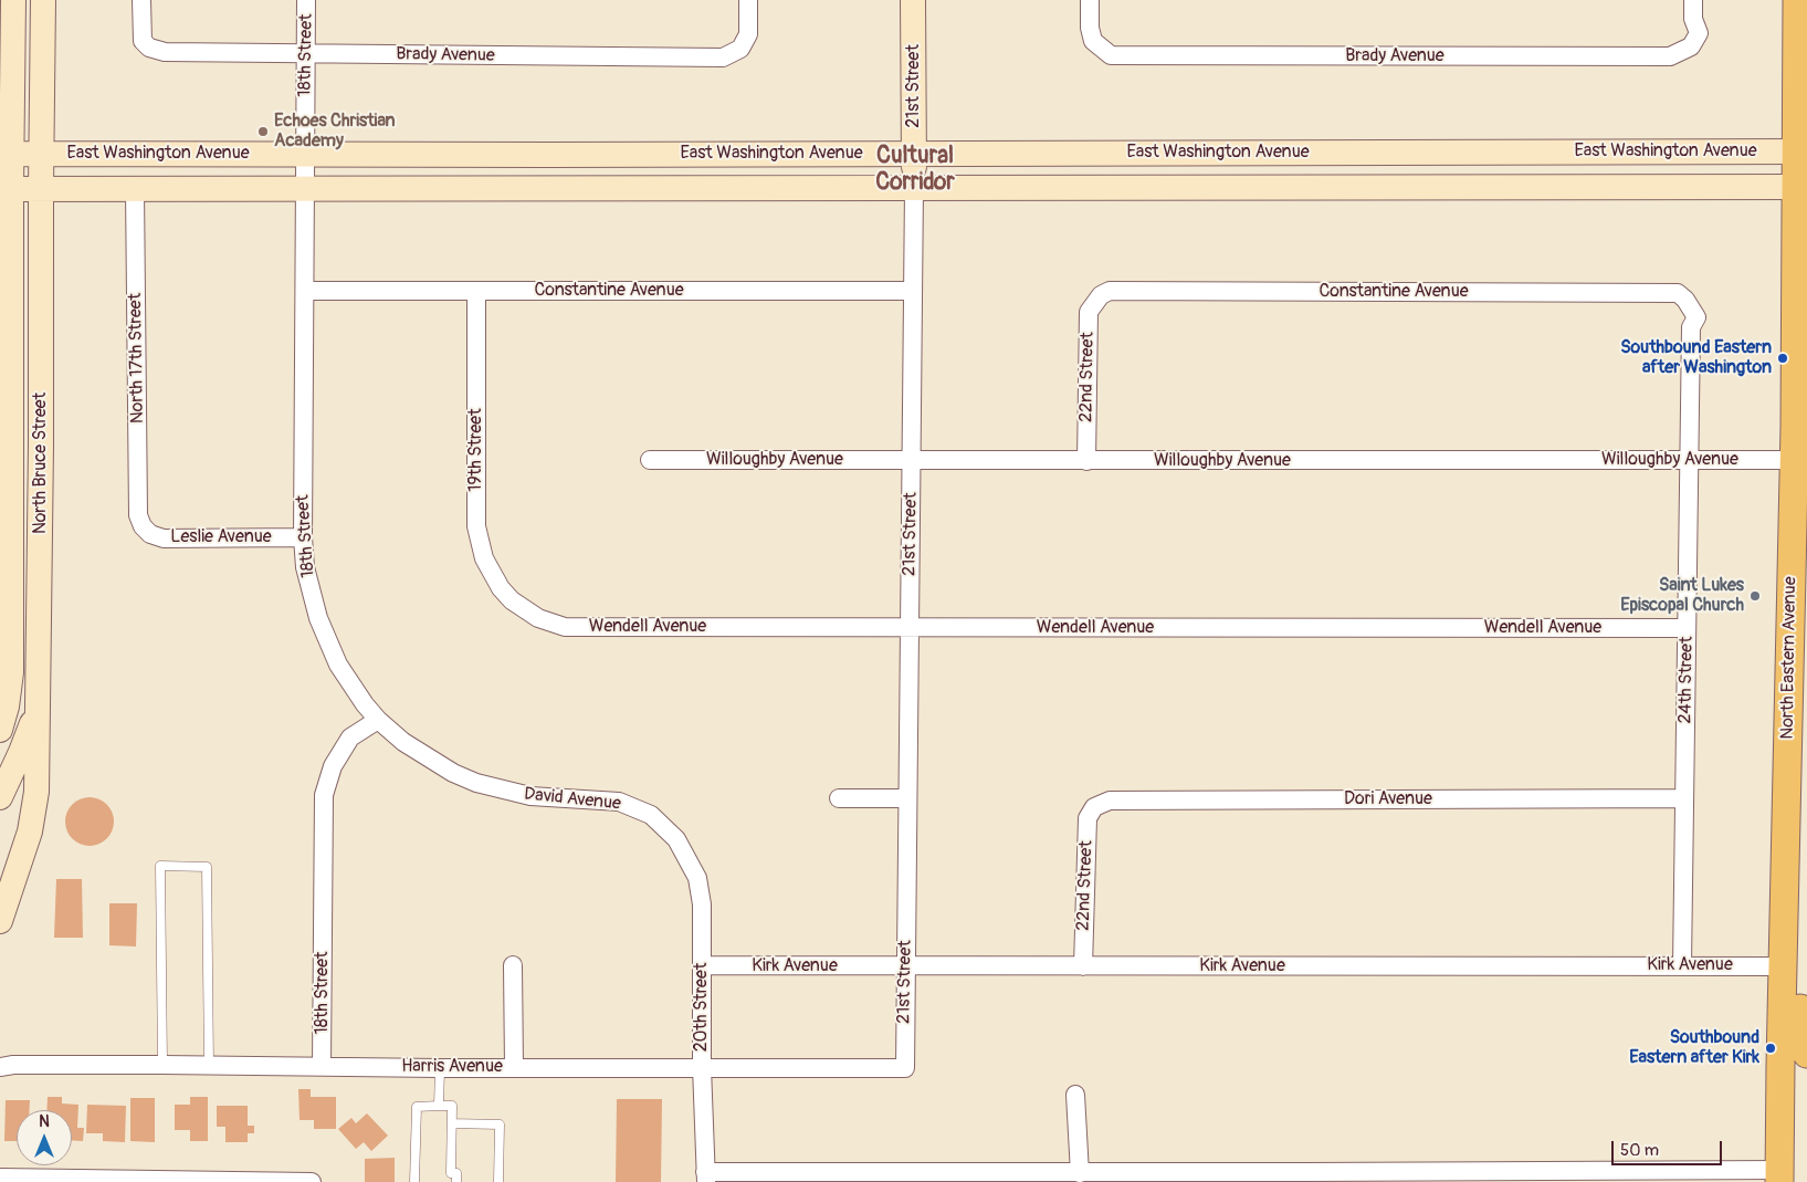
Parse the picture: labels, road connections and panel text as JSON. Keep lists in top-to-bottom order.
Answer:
{
  "streets": {
    "main road": [
      "21st Street",
      "East Washington Avenue",
      "North Bruce Street",
      "North Eastern Avenue"
    ],
    "street": [
      "18th Street",
      "Brady Avenue",
      "Constantine Avenue",
      "North 17th Street",
      "22nd Street",
      "19th Street",
      "Willoughby Avenue",
      "Leslie Avenue",
      "Wendell Avenue",
      "24th Street",
      "David Avenue",
      "Dori Avenue",
      "Kirk Avenue",
      "20th Street",
      "Harris Avenue"
    ]
  },
  "crossings": [
    ["18th Street", "Brady Avenue"],
    ["18th Street", "East Washington Avenue"],
    ["18th Street", "Constantine Avenue"],
    ["18th Street", "Leslie Avenue"],
    ["18th Street", "David Avenue"],
    ["18th Street", "Harris Avenue"],
    ["21st Street", "East Washington Avenue"],
    ["21st Street", "Constantine Avenue"],
    ["21st Street", "Willoughby Avenue"],
    ["21st Street", "Wendell Avenue"],
    ["21st Street", "Kirk Avenue"],
    ["21st Street", "Harris Avenue"],
    ["East Washington Avenue", "North 17th Street"],
    ["East Washington Avenue", "North Bruce Street"],
    ["East Washington Avenue", "North Eastern Avenue"],
    ["Constantine Avenue", "22nd Street"],
    ["Constantine Avenue", "19th Street"],
    ["Constantine Avenue", "24th Street"],
    ["North 17th Street", "Leslie Avenue"],
    ["22nd Street", "Willoughby Avenue"],
    ["22nd Street", "Dori Avenue"],
    ["22nd Street", "Kirk Avenue"],
    ["19th Street", "Wendell Avenue"],
    ["Willoughby Avenue", "North Eastern Avenue"],
    ["Willoughby Avenue", "24th Street"],
    ["Wendell Avenue", "24th Street"],
    ["North Eastern Avenue", "Kirk Avenue"],
    ["24th Street", "Dori Avenue"],
    ["24th Street", "Kirk Avenue"],
    ["David Avenue", "20th Street"],
    ["Kirk Avenue", "20th Street"],
    ["20th Street", "Harris Avenue"]
  ],
  "districts": ["Cultural Corridor"],
  "places": [
    "Echoes Christian Academy",
    "Southbound Eastern after Washington",
    "Saint Lukes Episcopal Church",
    "Southbound Eastern after Kirk"
  ],
  "scale_bar": "50 m",
  "north": "top"
}
